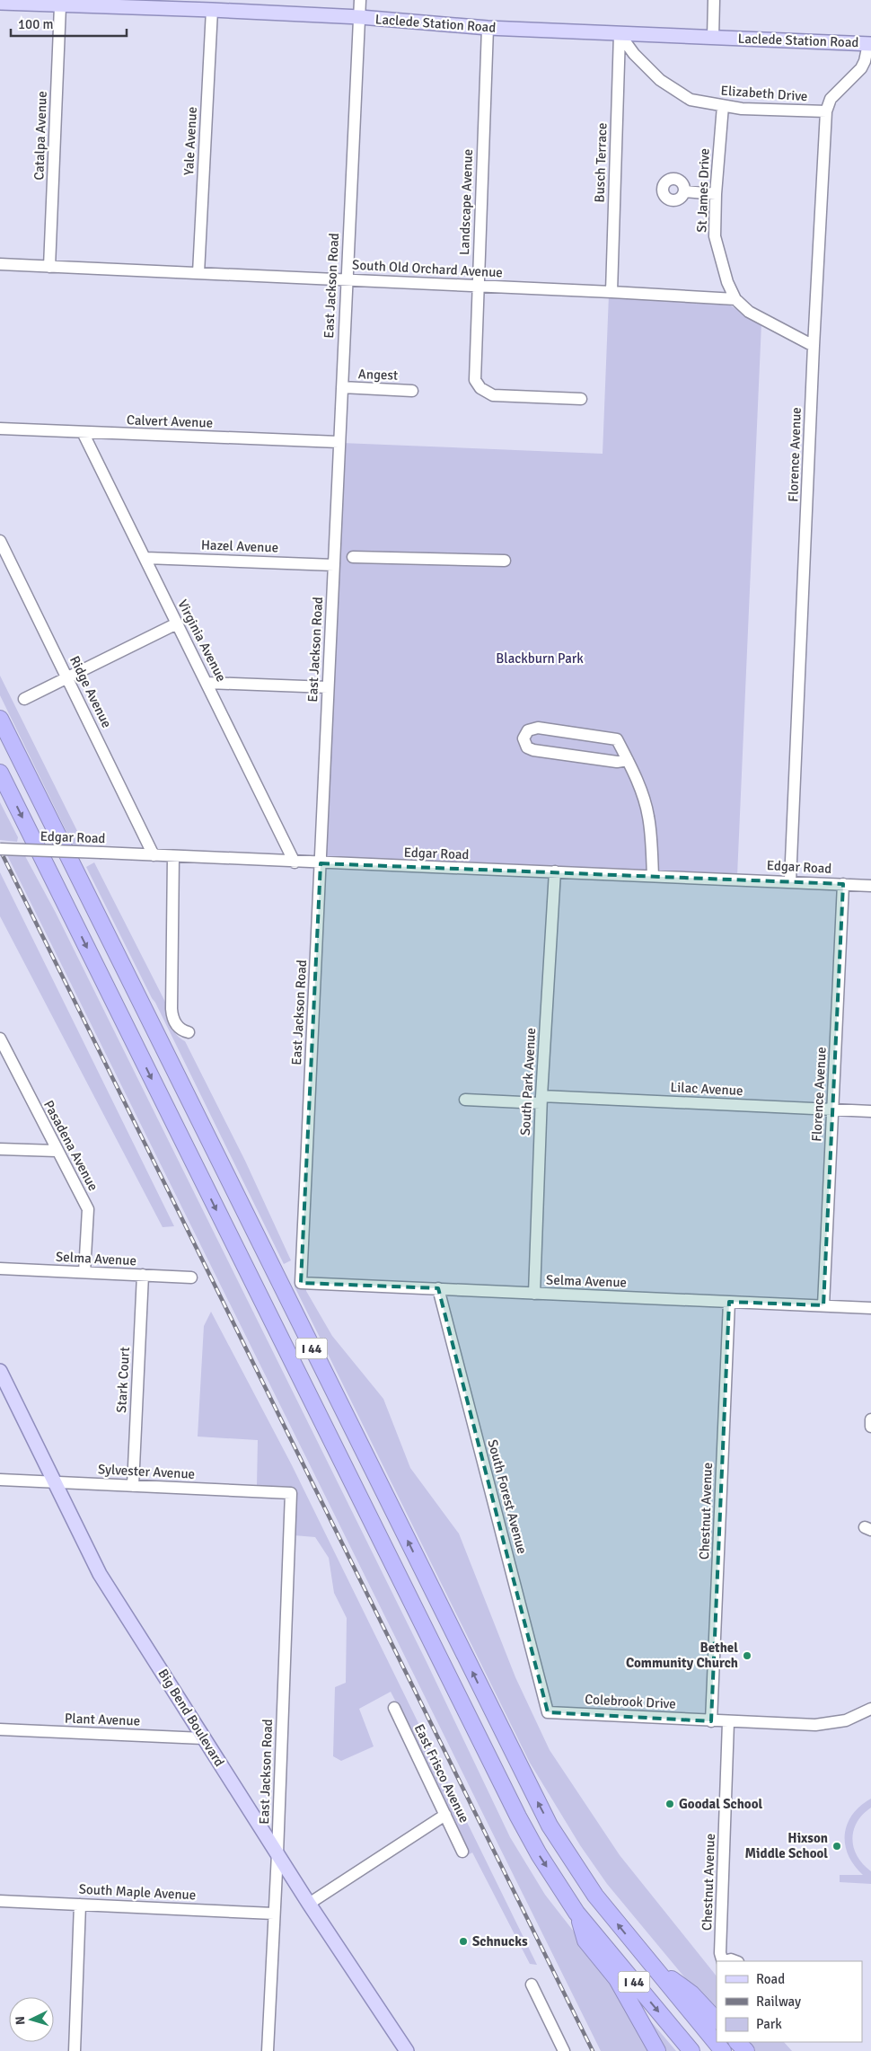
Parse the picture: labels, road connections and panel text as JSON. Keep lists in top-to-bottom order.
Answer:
{
  "streets": {
    "highway": ["I 44"],
    "main road": ["Laclede Station Road", "Big Bend Boulevard"],
    "street": [
      "Elizabeth Drive",
      "Catalpa Avenue",
      "Yale Avenue",
      "Busch Terrace",
      "St James Drive",
      "Landscape Avenue",
      "South Old Orchard Avenue",
      "East Jackson Road",
      "Angest",
      "Calvert Avenue",
      "Florence Avenue",
      "Hazel Avenue",
      "Virginia Avenue",
      "Ridge Avenue",
      "Edgar Road",
      "South Park Avenue",
      "Lilac Avenue",
      "Pasadena Avenue",
      "Selma Avenue",
      "Stark Court",
      "Sylvester Avenue",
      "South Forest Avenue",
      "Chestnut Avenue",
      "Colebrook Drive",
      "Plant Avenue",
      "East Frisco Avenue",
      "South Maple Avenue"
    ]
  },
  "crossings": [
    ["Laclede Station Road", "Elizabeth Drive"],
    ["Laclede Station Road", "Catalpa Avenue"],
    ["Laclede Station Road", "Yale Avenue"],
    ["Laclede Station Road", "Busch Terrace"],
    ["Laclede Station Road", "Landscape Avenue"],
    ["Laclede Station Road", "East Jackson Road"],
    ["Laclede Station Road", "Florence Avenue"],
    ["Elizabeth Drive", "Busch Terrace"],
    ["Elizabeth Drive", "St James Drive"],
    ["Elizabeth Drive", "Florence Avenue"],
    ["Catalpa Avenue", "South Old Orchard Avenue"],
    ["Yale Avenue", "South Old Orchard Avenue"],
    ["Busch Terrace", "South Old Orchard Avenue"],
    ["St James Drive", "South Old Orchard Avenue"],
    ["Landscape Avenue", "South Old Orchard Avenue"],
    ["South Old Orchard Avenue", "East Jackson Road"],
    ["East Jackson Road", "Angest"],
    ["East Jackson Road", "Calvert Avenue"],
    ["East Jackson Road", "Hazel Avenue"],
    ["East Jackson Road", "Edgar Road"],
    ["East Jackson Road", "Selma Avenue"],
    ["East Jackson Road", "Sylvester Avenue"],
    ["East Jackson Road", "Big Bend Boulevard"],
    ["East Jackson Road", "South Maple Avenue"],
    ["Calvert Avenue", "Virginia Avenue"],
    ["Florence Avenue", "Edgar Road"],
    ["Florence Avenue", "Lilac Avenue"],
    ["Florence Avenue", "Selma Avenue"],
    ["Hazel Avenue", "Virginia Avenue"],
    ["Virginia Avenue", "Edgar Road"],
    ["Ridge Avenue", "Edgar Road"],
    ["Edgar Road", "South Park Avenue"],
    ["South Park Avenue", "Lilac Avenue"],
    ["South Park Avenue", "Selma Avenue"],
    ["Pasadena Avenue", "Selma Avenue"],
    ["Selma Avenue", "Stark Court"],
    ["Selma Avenue", "South Forest Avenue"],
    ["Selma Avenue", "Chestnut Avenue"],
    ["Stark Court", "Sylvester Avenue"],
    ["Sylvester Avenue", "Big Bend Boulevard"],
    ["South Forest Avenue", "Colebrook Drive"],
    ["Chestnut Avenue", "Colebrook Drive"],
    ["Big Bend Boulevard", "Plant Avenue"]
  ],
  "parks": ["Blackburn Park"],
  "places": [
    "Bethel Community Church",
    "Goodal School",
    "Hixson Middle School",
    "Schnucks"
  ],
  "legend": ["Road", "Railway", "Park"],
  "scale_bar": "100 m",
  "north": "left"
}
